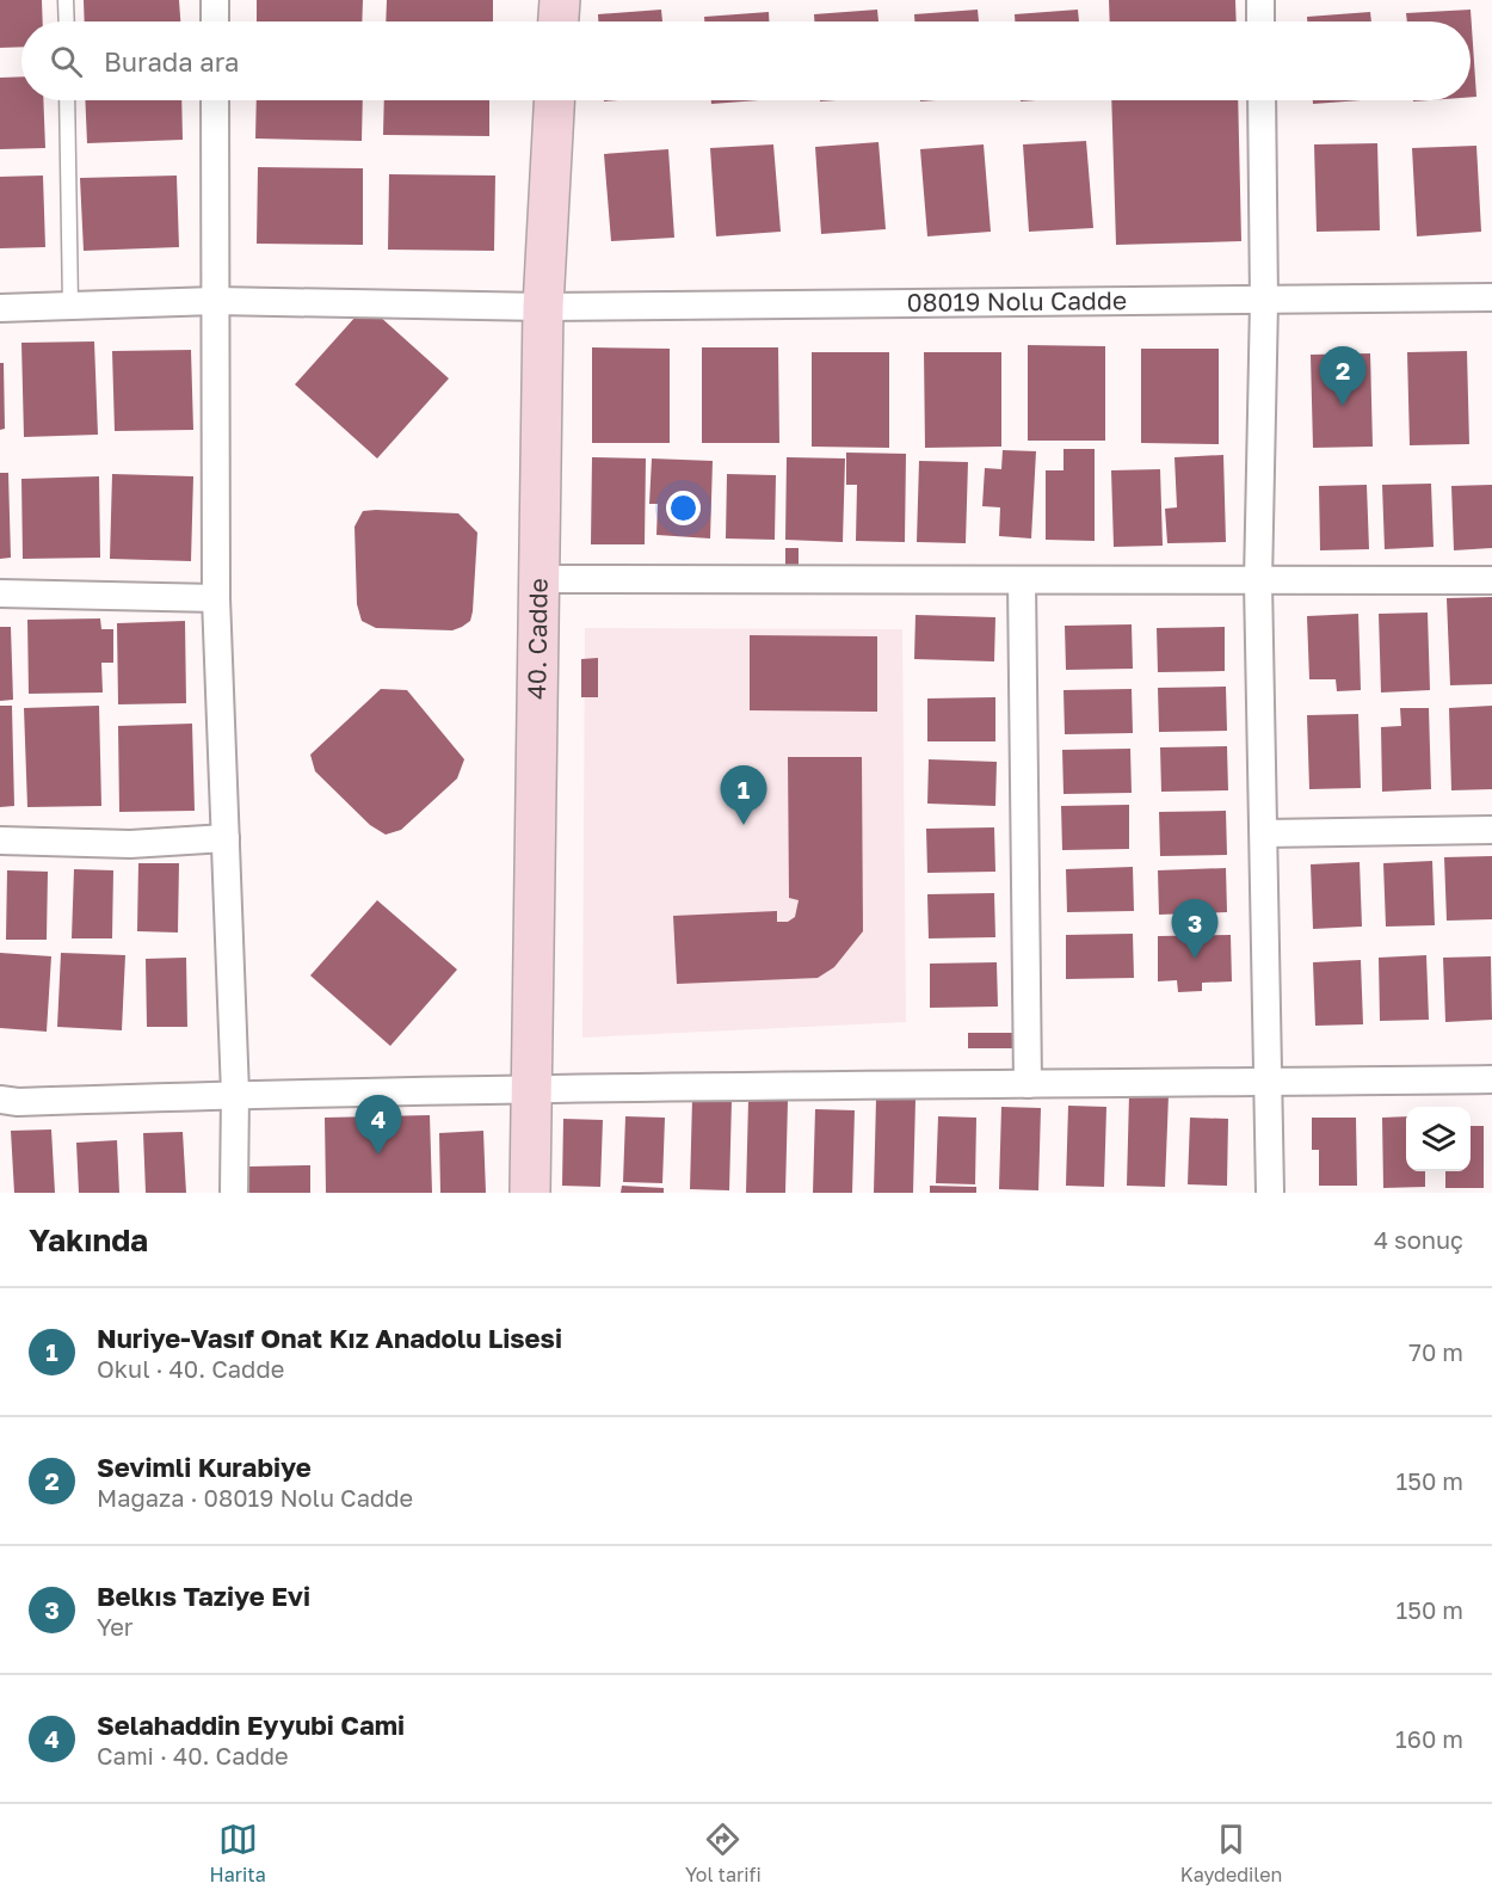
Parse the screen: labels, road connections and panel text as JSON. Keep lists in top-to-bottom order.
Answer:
{
  "streets": {
    "street": ["08019 Nolu Cadde", "40. Cadde"]
  },
  "crossings": [
    ["08019 Nolu Cadde", "40. Cadde"]
  ],
  "page": {
    "search": "Burada ara",
    "pins": [
      "2",
      "1",
      "3",
      "4"
    ],
    "heading": ["Yakında", "4 sonuç"],
    "list": [
      {
        "mark": "1",
        "name": "Nuriye-Vasıf Onat Kız Anadolu Lisesi",
        "note": "Okul · 40. Cadde",
        "value": "70 m"
      },
      {
        "mark": "2",
        "name": "Sevimli Kurabiye",
        "note": "Mağaza · 08019 Nolu Cadde",
        "value": "150 m"
      },
      {
        "mark": "3",
        "name": "Belkıs Taziye Evi",
        "note": "Yer",
        "value": "150 m"
      },
      {
        "mark": "4",
        "name": "Selahaddin Eyyubi Cami",
        "note": "Cami · 40. Cadde",
        "value": "160 m"
      }
    ],
    "nav": ["Harita", "Yol tarifi", "Kaydedilen"]
  }
}
